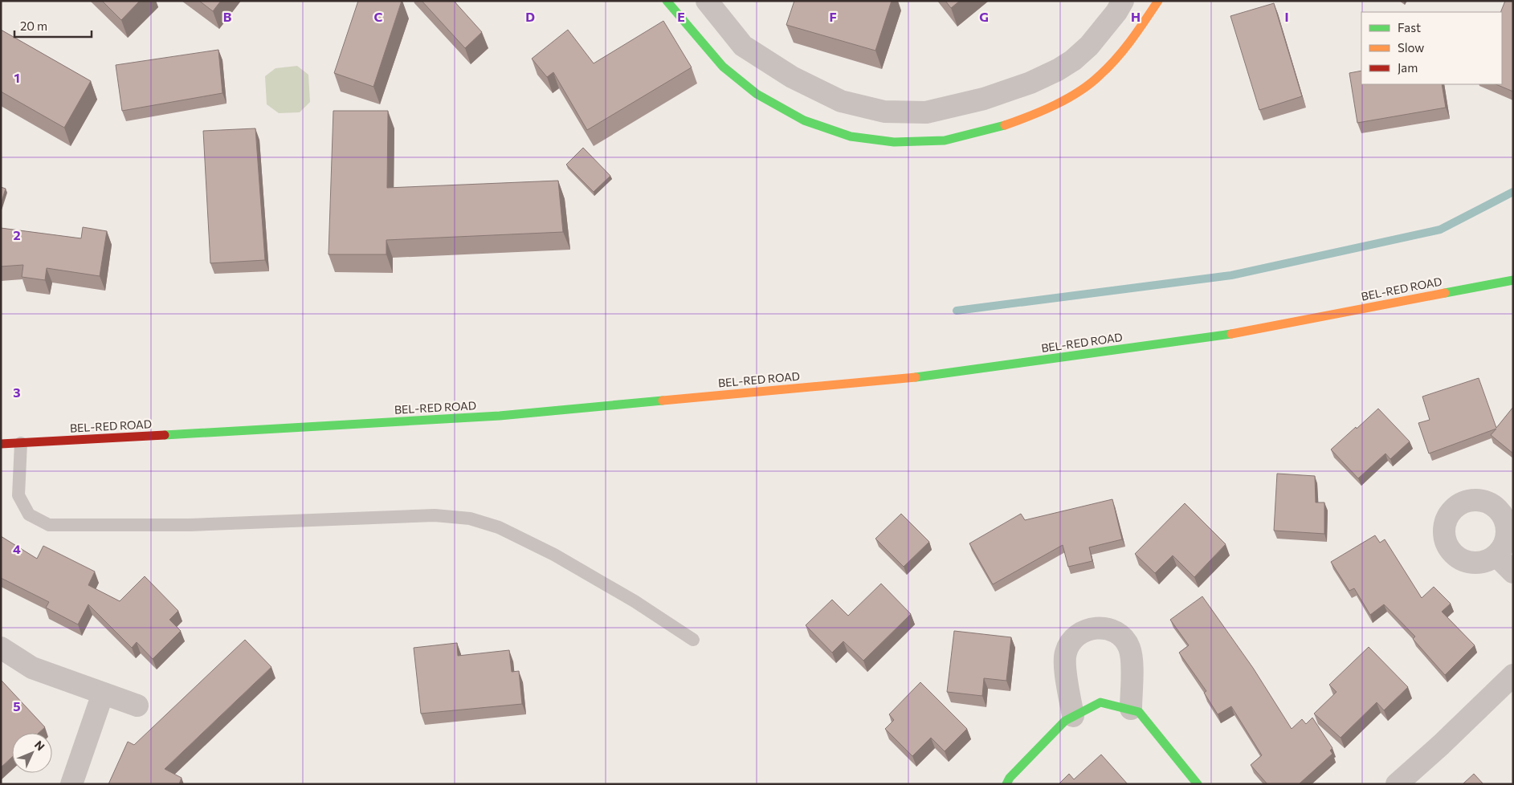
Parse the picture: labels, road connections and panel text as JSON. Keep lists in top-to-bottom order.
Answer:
{
  "streets": {
    "main road": ["BEL-RED ROAD"]
  },
  "legend": ["Fast", "Slow", "Jam"],
  "scale_bar": "20 m",
  "north": "top right",
  "grid": {
    "columns": [
      "B",
      "C",
      "D",
      "E",
      "F",
      "G",
      "H",
      "I"
    ],
    "rows": [
      "1",
      "2",
      "3",
      "4",
      "5"
    ]
  }
}
